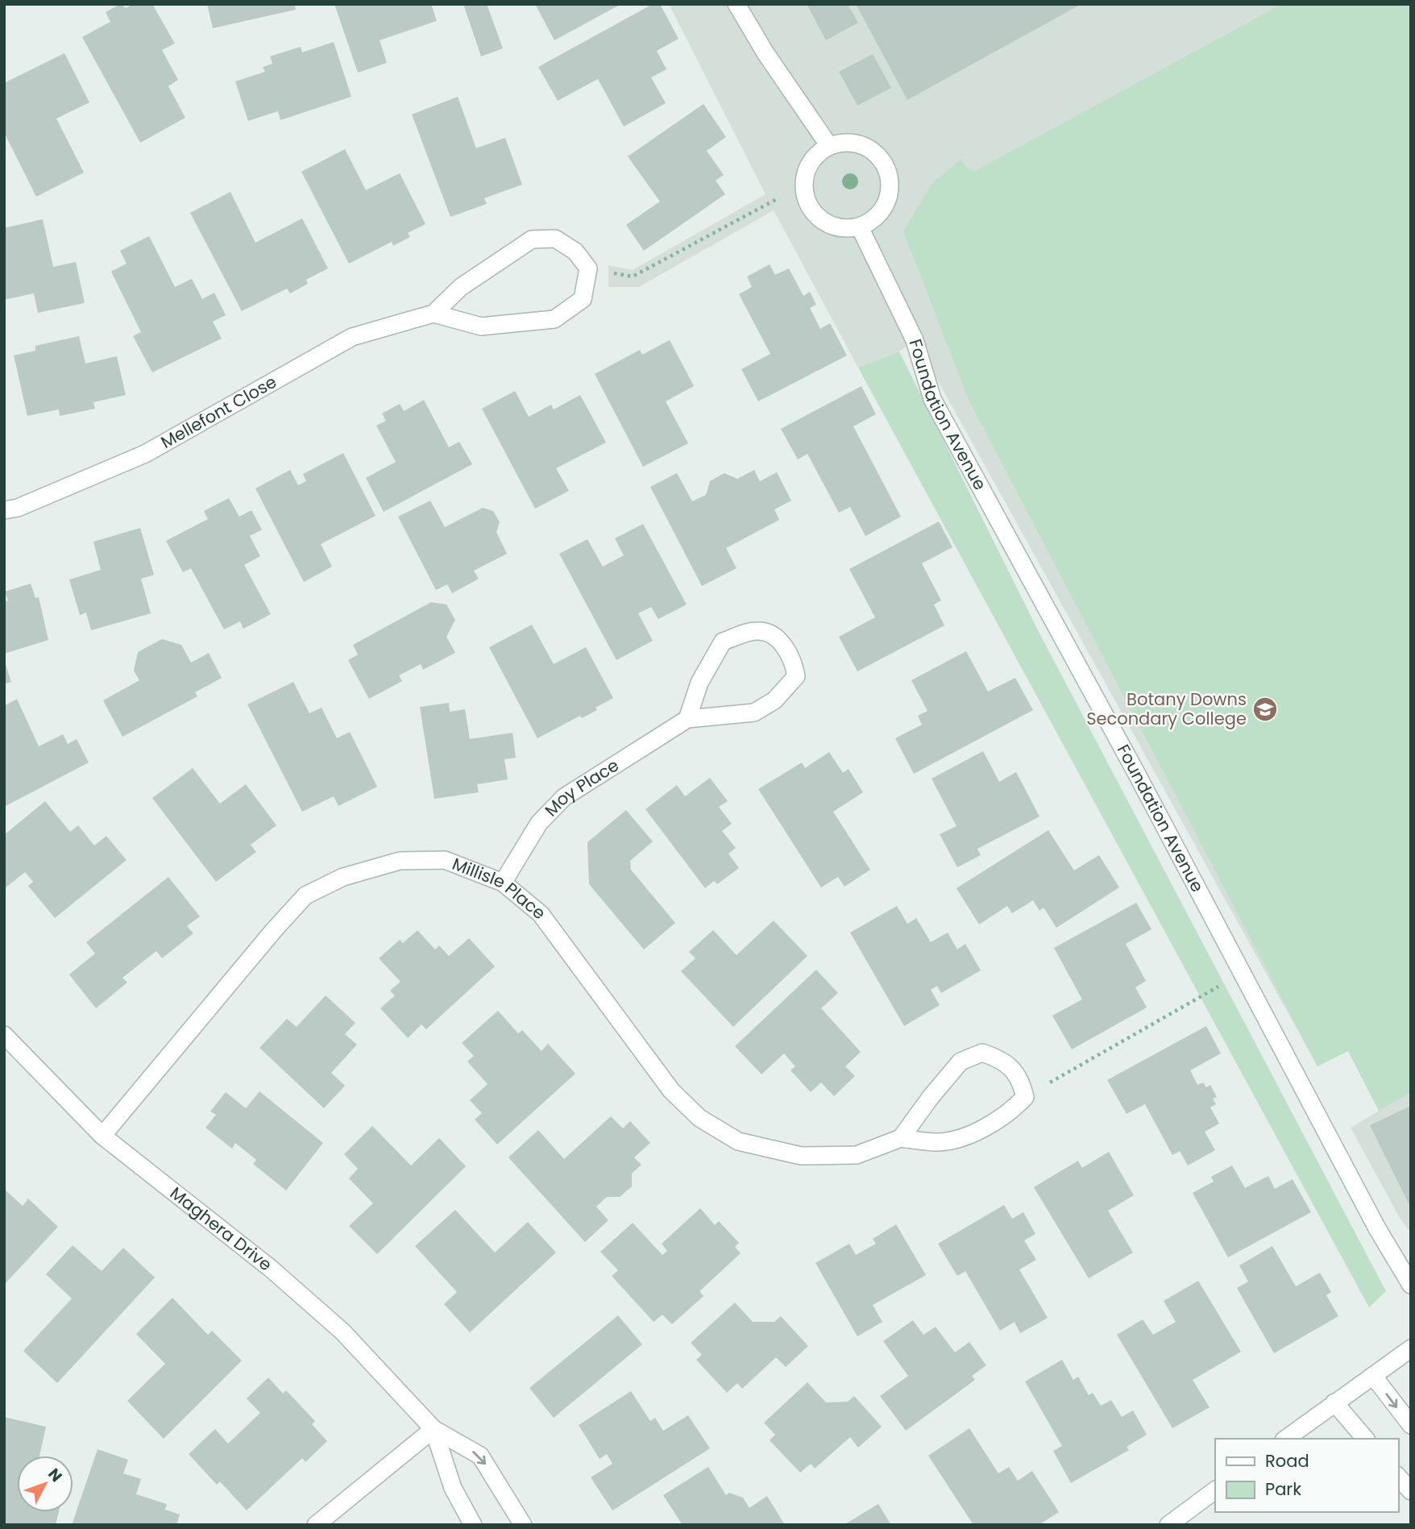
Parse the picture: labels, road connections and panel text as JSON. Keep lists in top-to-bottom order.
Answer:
{
  "streets": {
    "street": [
      "Mellefont Close",
      "Foundation Avenue",
      "Moy Place",
      "Millisle Place",
      "Maghera Drive"
    ]
  },
  "crossings": [
    ["Moy Place", "Millisle Place"],
    ["Millisle Place", "Maghera Drive"]
  ],
  "places": {
    "school or university": ["Botany Downs Secondary College"]
  },
  "legend": ["Road", "Park"],
  "north": "top right"
}
